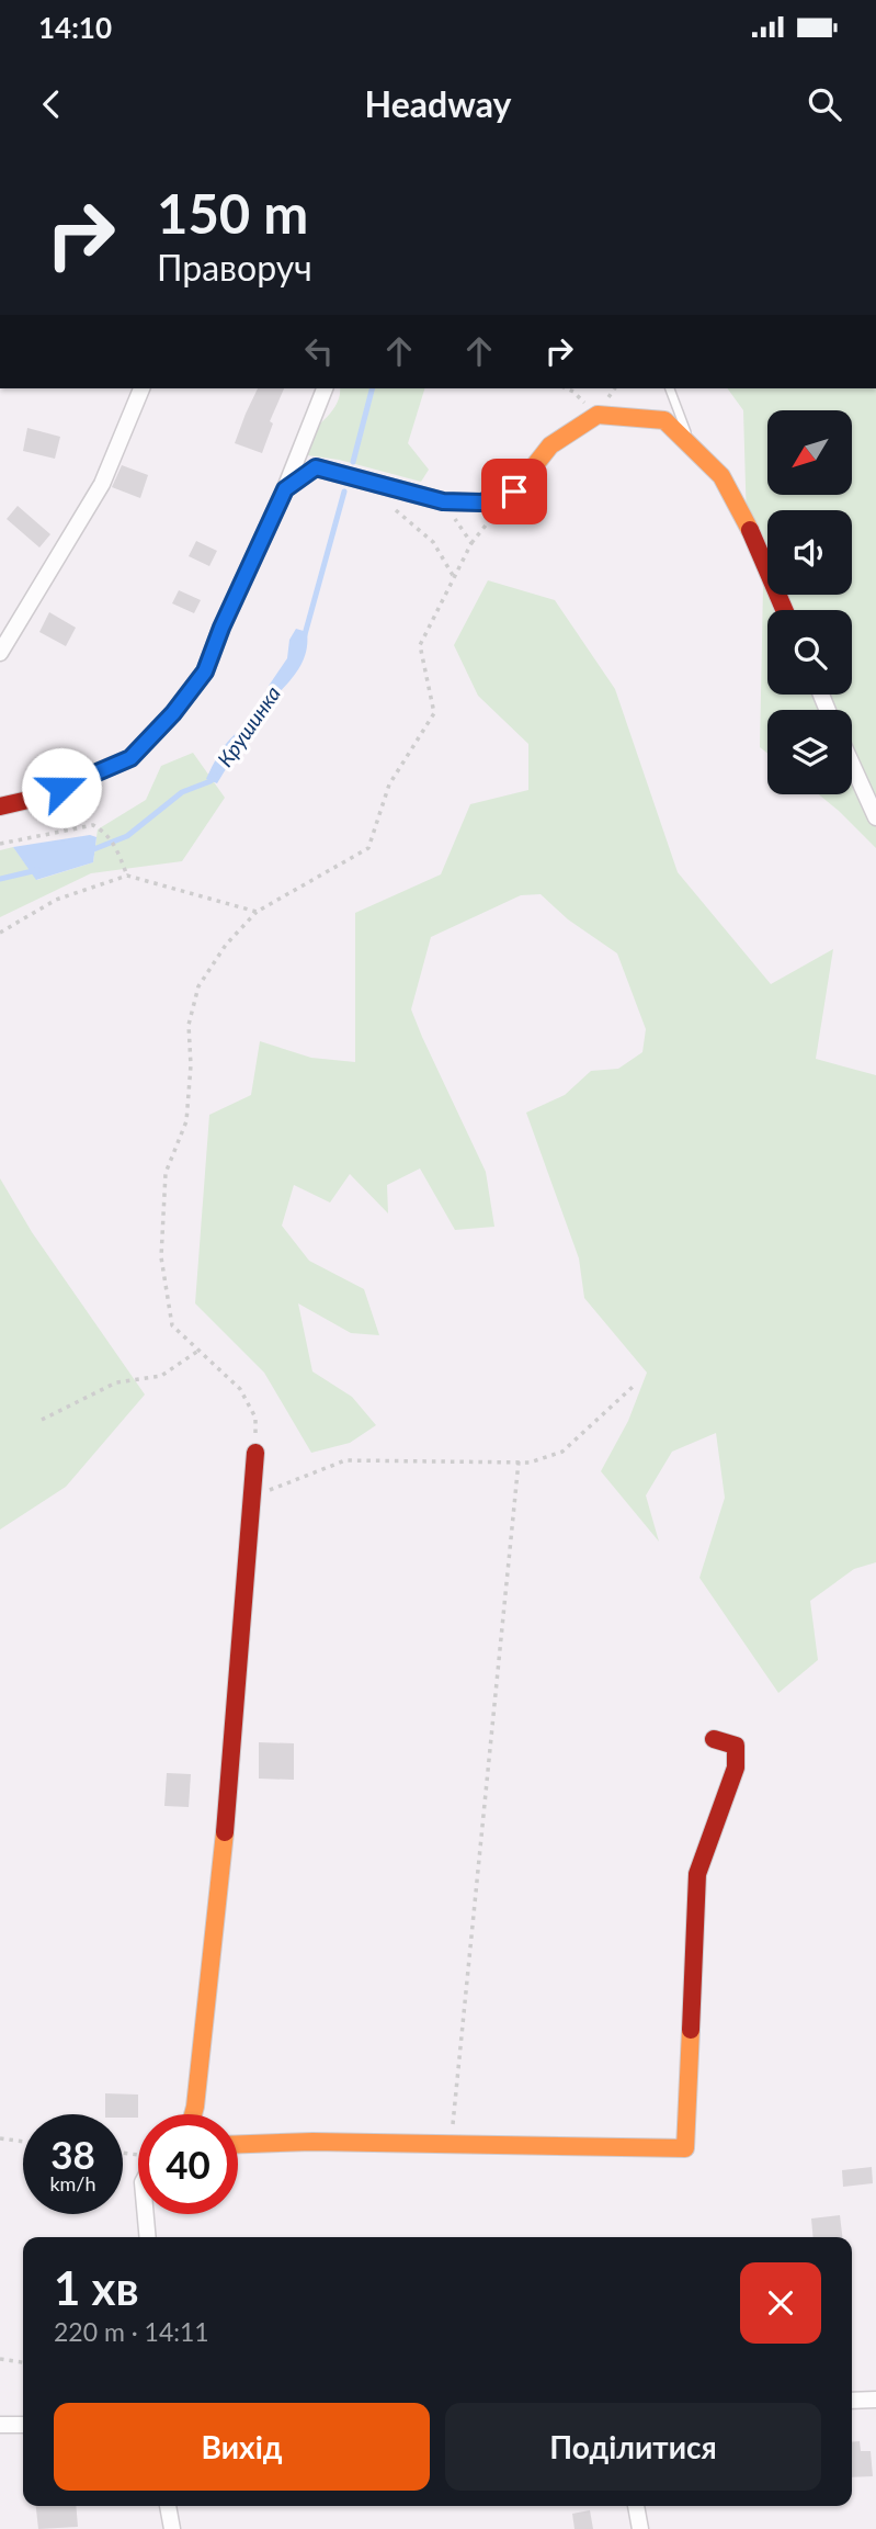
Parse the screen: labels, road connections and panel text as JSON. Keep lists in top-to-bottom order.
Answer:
{
  "water": ["Крушинка"],
  "north": "bottom left",
  "page": {
    "status": "14:10",
    "header": "Headway",
    "turn": ["150 m", "Праворуч"],
    "speed": "38 km/h",
    "limit": "40",
    "heading": ["1 хв", "220 m · 14:11"],
    "buttons": ["Вихід", "Поділитися"]
  }
}
